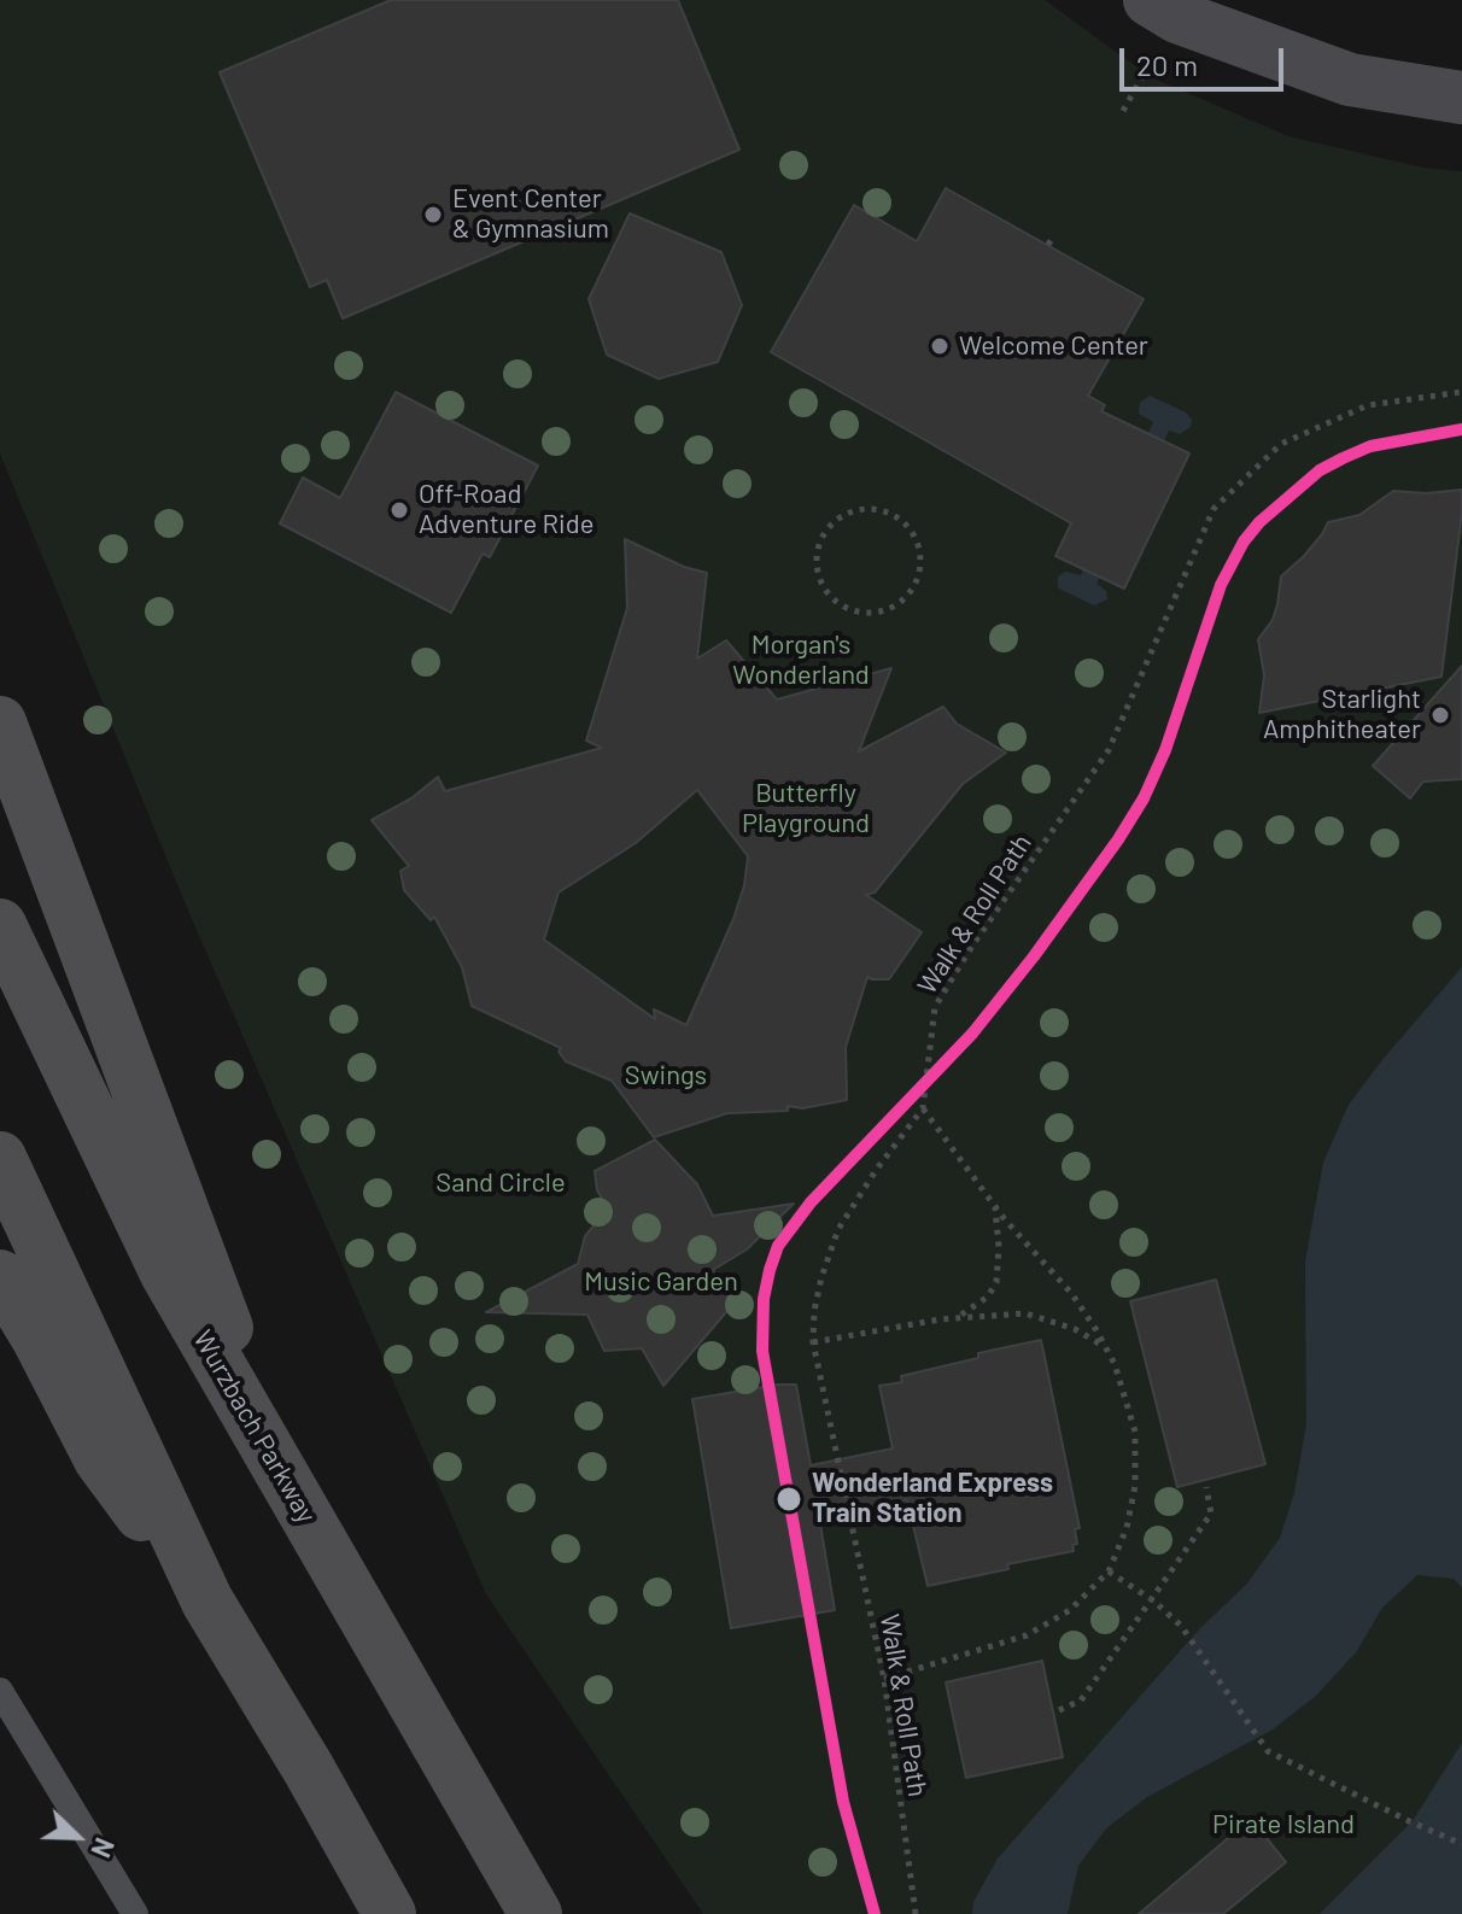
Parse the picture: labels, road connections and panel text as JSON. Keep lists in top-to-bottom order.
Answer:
{
  "streets": {
    "highway": ["Wurzbach Parkway"],
    "path": ["Walk & Roll Path"]
  },
  "parks": [
    "Morgan's Wonderland",
    "Butterfly Playground",
    "Swings",
    "Sand Circle",
    "Music Garden",
    "Pirate Island"
  ],
  "places": [
    "Event Center & Gymnasium",
    "Welcome Center",
    "Off-Road Adventure Ride",
    "Starlight Amphitheater",
    "Wonderland Express Train Station"
  ],
  "scale_bar": "20 m",
  "north": "bottom right"
}
